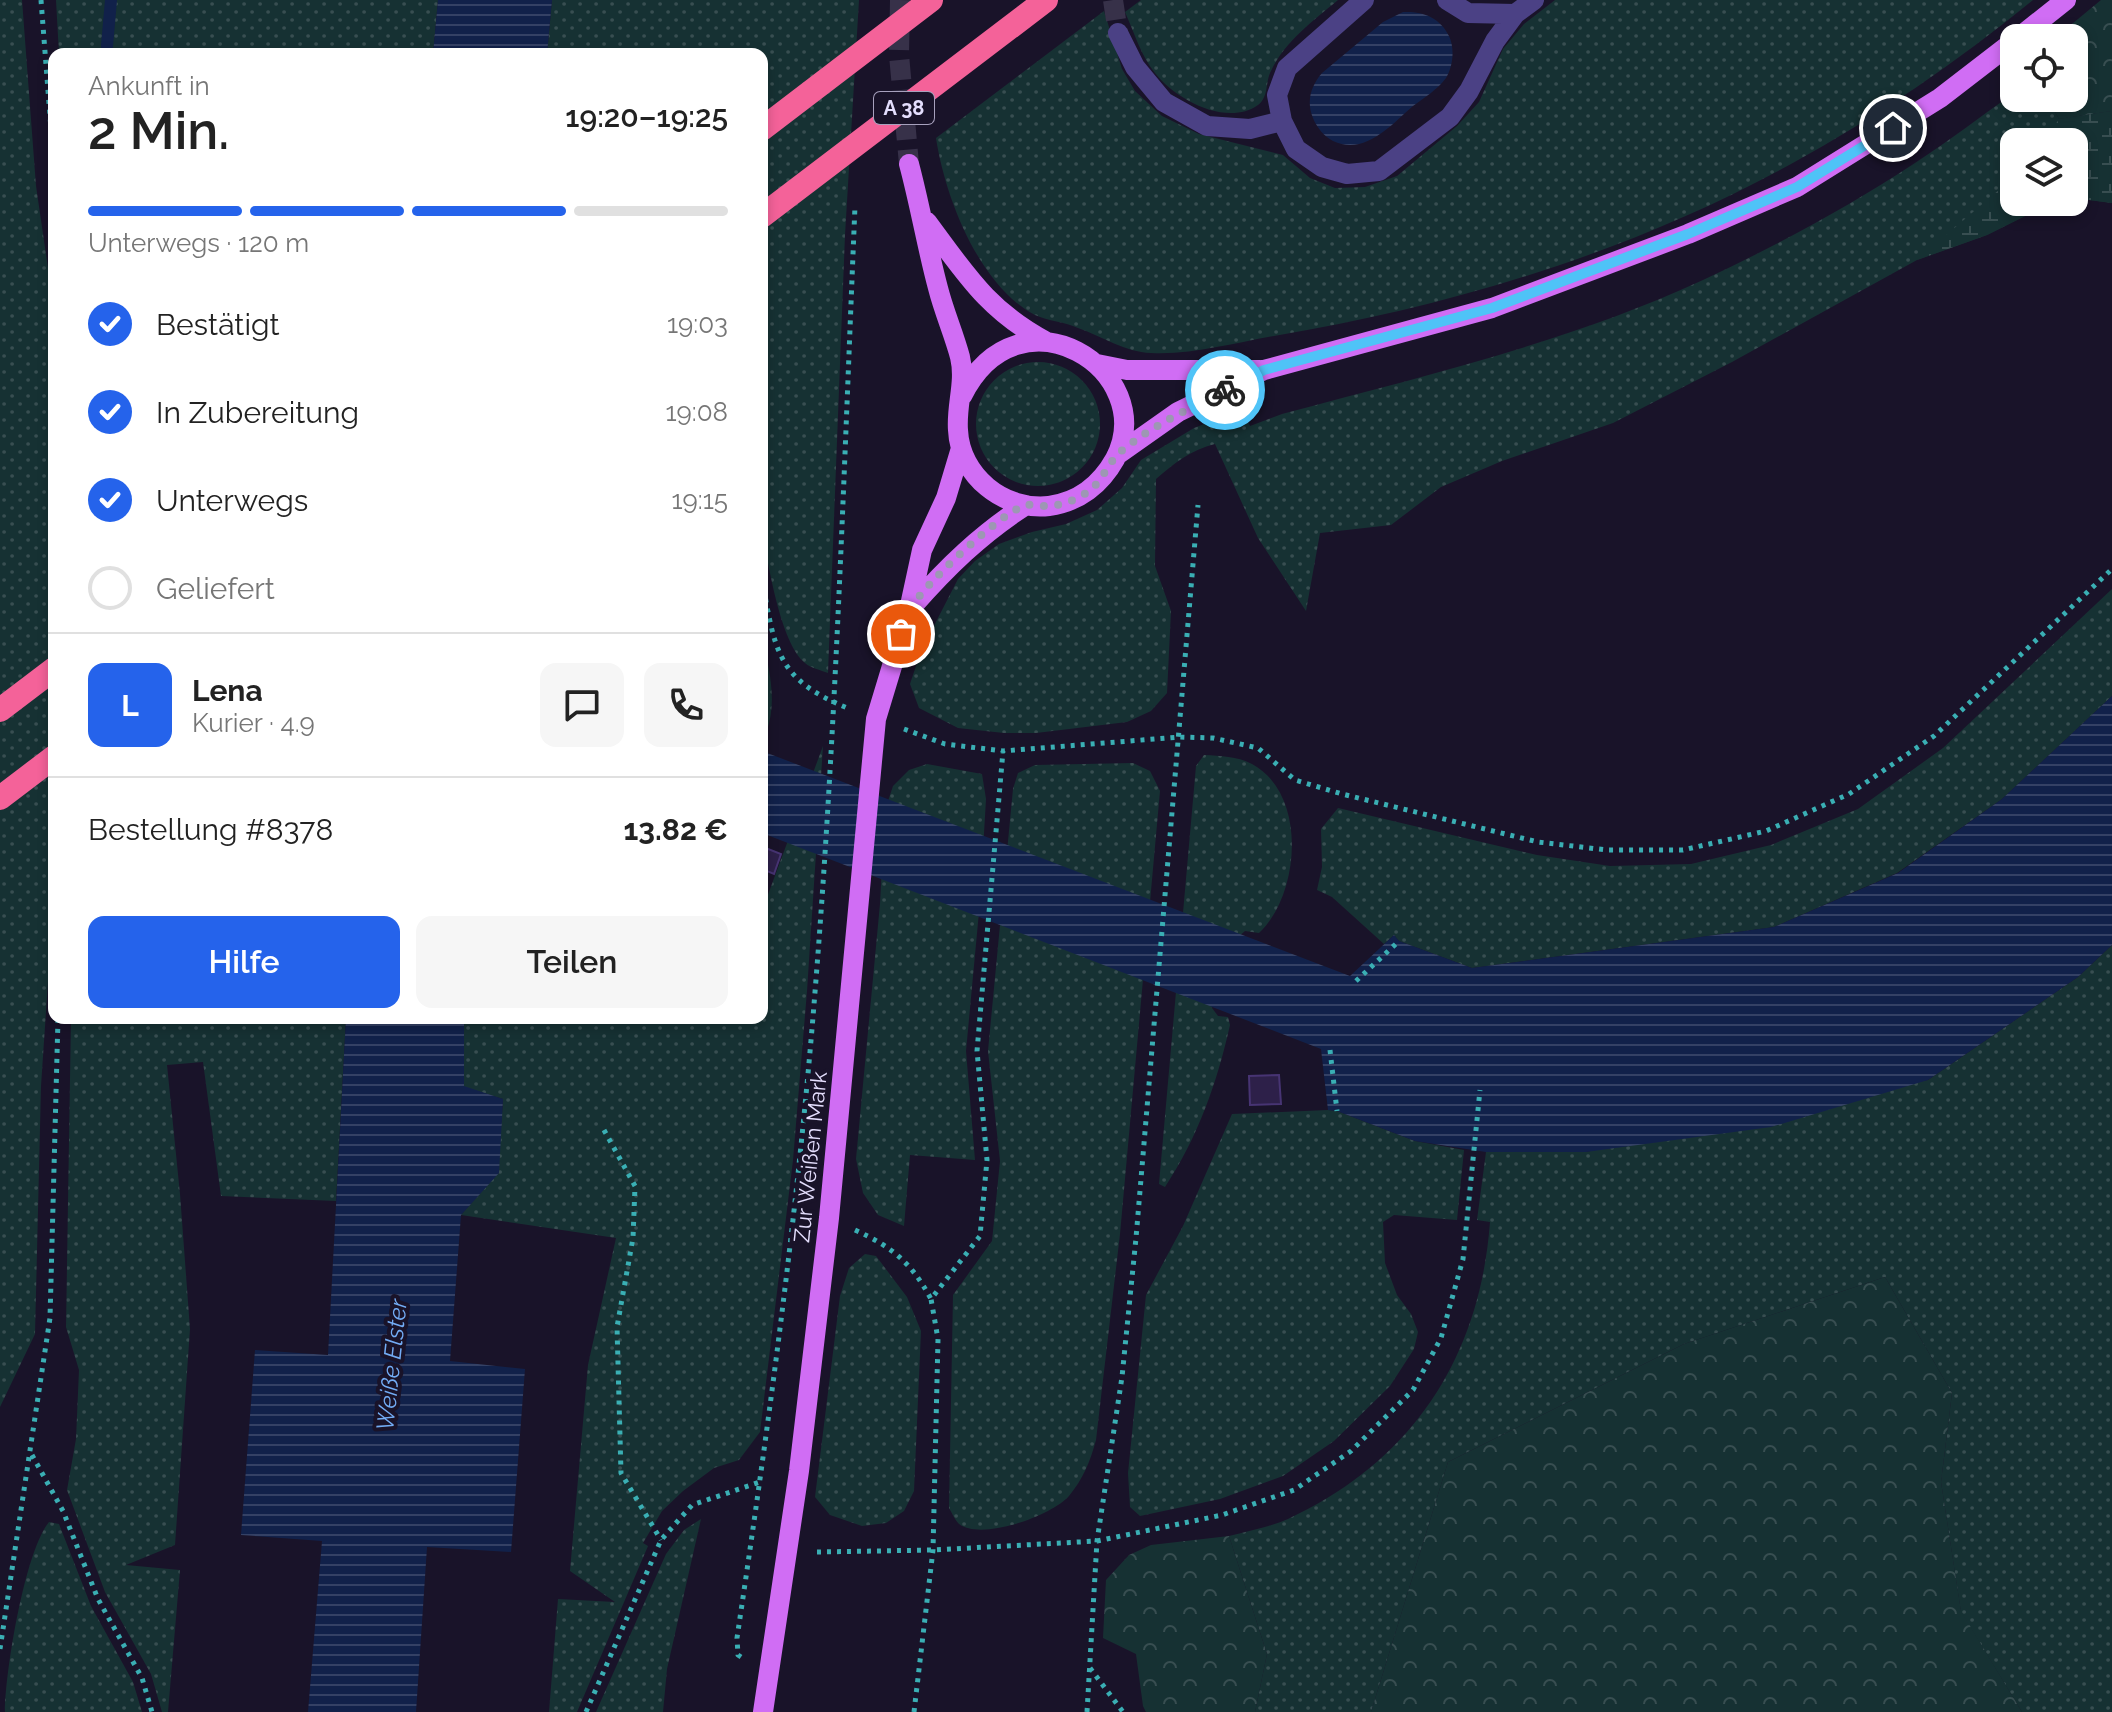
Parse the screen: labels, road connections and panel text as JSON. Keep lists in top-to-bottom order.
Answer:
{
  "streets": {
    "highway": ["A 38"],
    "main road": ["Zur Weißen Mark"]
  },
  "water": ["Weiße Elster"],
  "page": {
    "heading": ["2 Min.", "Ankunft in", "19:20–19:25"],
    "panel": [
      "Lena",
      "Kurier · 4.9",
      "Bestellung #8378",
      "13.82 €"
    ],
    "bar": "Unterwegs · 120 m",
    "list": [
      ["Bestätigt", "19:03"],
      ["In Zubereitung", "19:08"],
      ["Unterwegs", "19:15"],
      "Geliefert"
    ],
    "round": "L",
    "buttons": ["Hilfe", "Teilen"]
  }
}
